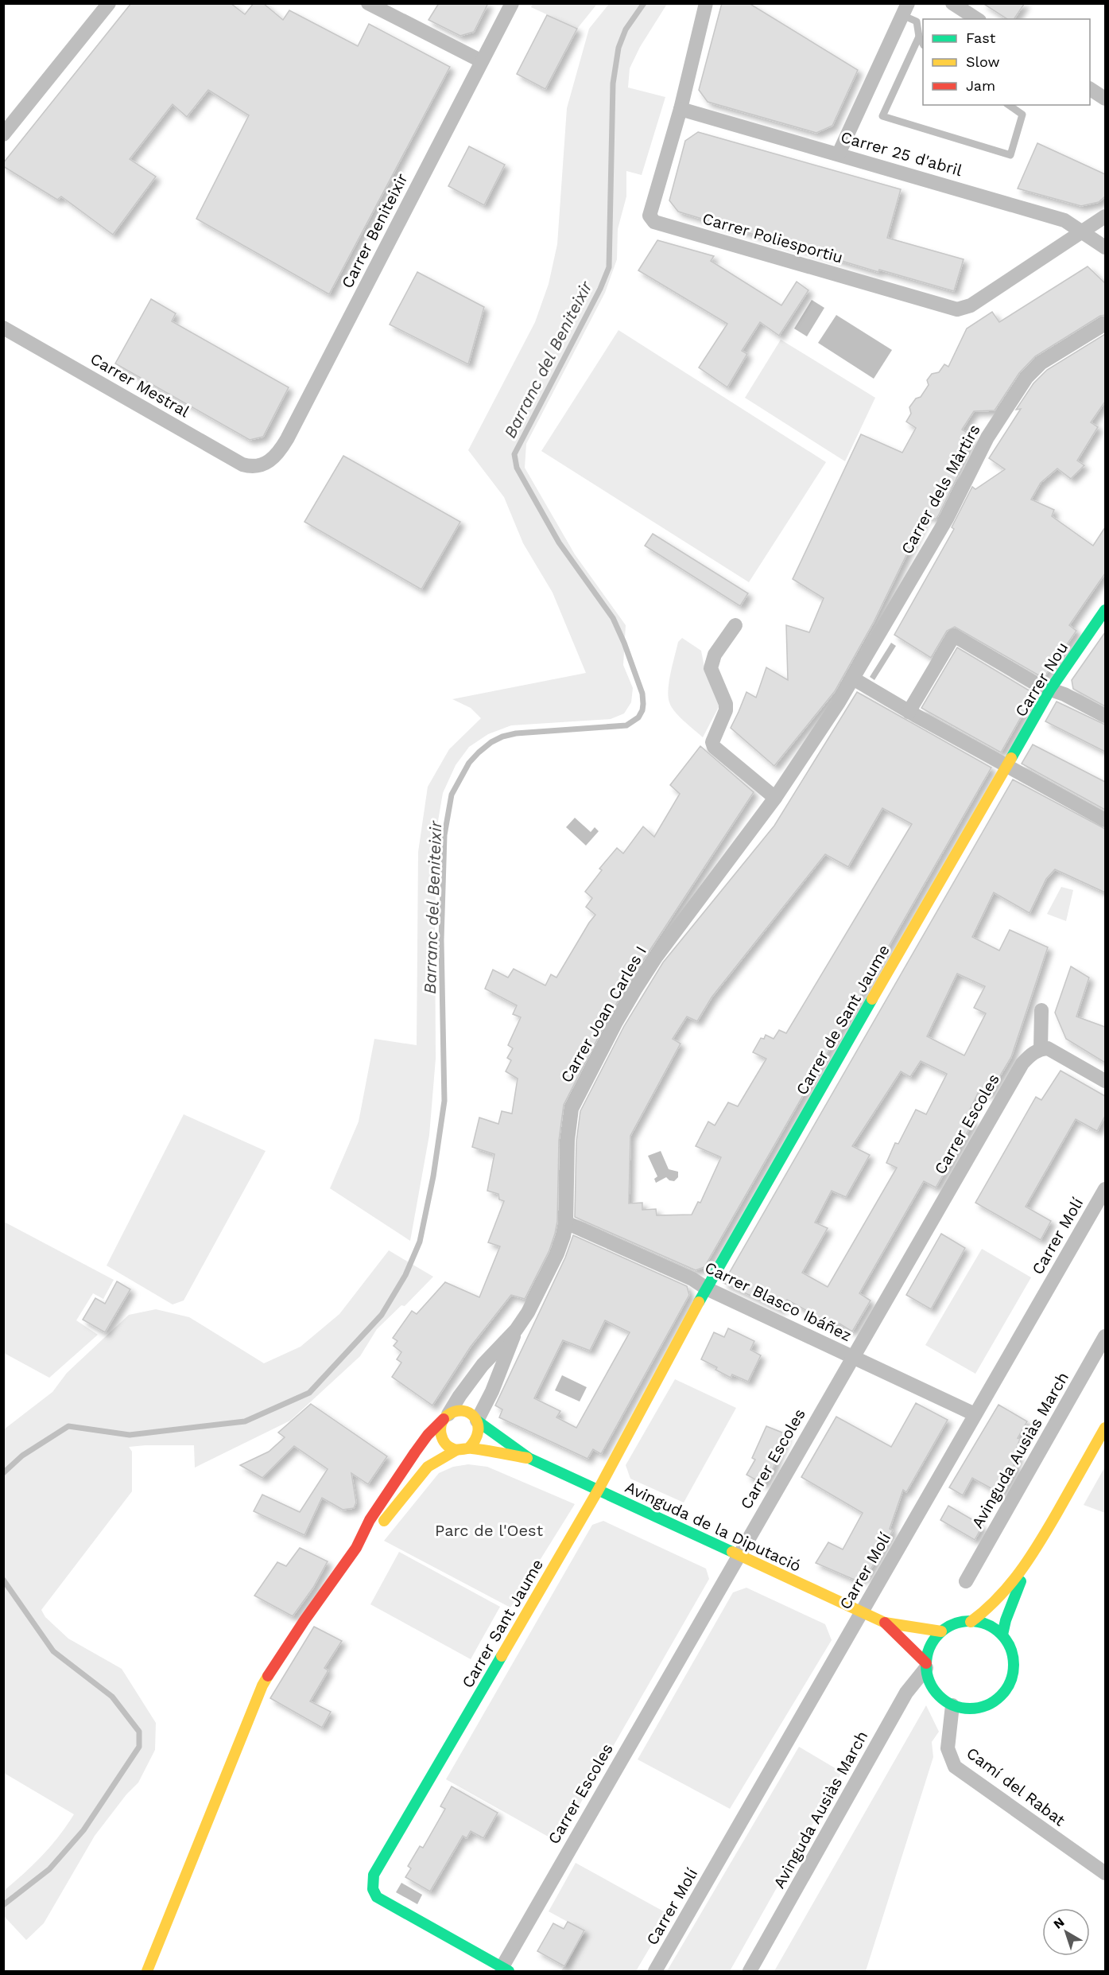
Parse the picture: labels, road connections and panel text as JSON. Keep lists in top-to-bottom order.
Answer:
{
  "streets": {
    "street": [
      "Carrer 25 d'abril",
      "Carrer Beniteixir",
      "Carrer Poliesportiu",
      "Carrer Mestral",
      "Carrer dels Màrtirs",
      "Carrer Nou",
      "Carrer Joan Carles I",
      "Carrer de Sant Jaume",
      "Carrer Escoles",
      "Carrer Molí",
      "Carrer Blasco Ibáñez",
      "Avinguda Ausiàs March",
      "Avinguda de la Diputació",
      "Carrer Sant Jaume",
      "Camí del Rabat"
    ]
  },
  "crossings": [
    ["Carrer 25 d'abril", "Carrer Poliesportiu"],
    ["Carrer Beniteixir", "Carrer Mestral"],
    ["Carrer dels Màrtirs", "Carrer Joan Carles I"],
    ["Carrer Nou", "Carrer de Sant Jaume"],
    ["Carrer Joan Carles I", "Carrer Blasco Ibáñez"],
    ["Carrer Joan Carles I", "Avinguda de la Diputació"],
    ["Carrer de Sant Jaume", "Carrer Blasco Ibáñez"],
    ["Carrer de Sant Jaume", "Carrer Sant Jaume"],
    ["Carrer Escoles", "Carrer Blasco Ibáñez"],
    ["Carrer Escoles", "Avinguda de la Diputació"],
    ["Carrer Escoles", "Carrer Sant Jaume"],
    ["Carrer Molí", "Carrer Blasco Ibáñez"],
    ["Carrer Molí", "Avinguda de la Diputació"],
    ["Carrer Blasco Ibáñez", "Carrer Sant Jaume"],
    ["Avinguda Ausiàs March", "Camí del Rabat"],
    ["Avinguda de la Diputació", "Carrer Sant Jaume"]
  ],
  "water": ["Barranc del Beniteixir"],
  "parks": ["Parc de l'Oest"],
  "legend": ["Fast", "Slow", "Jam"],
  "north": "top left"
}
